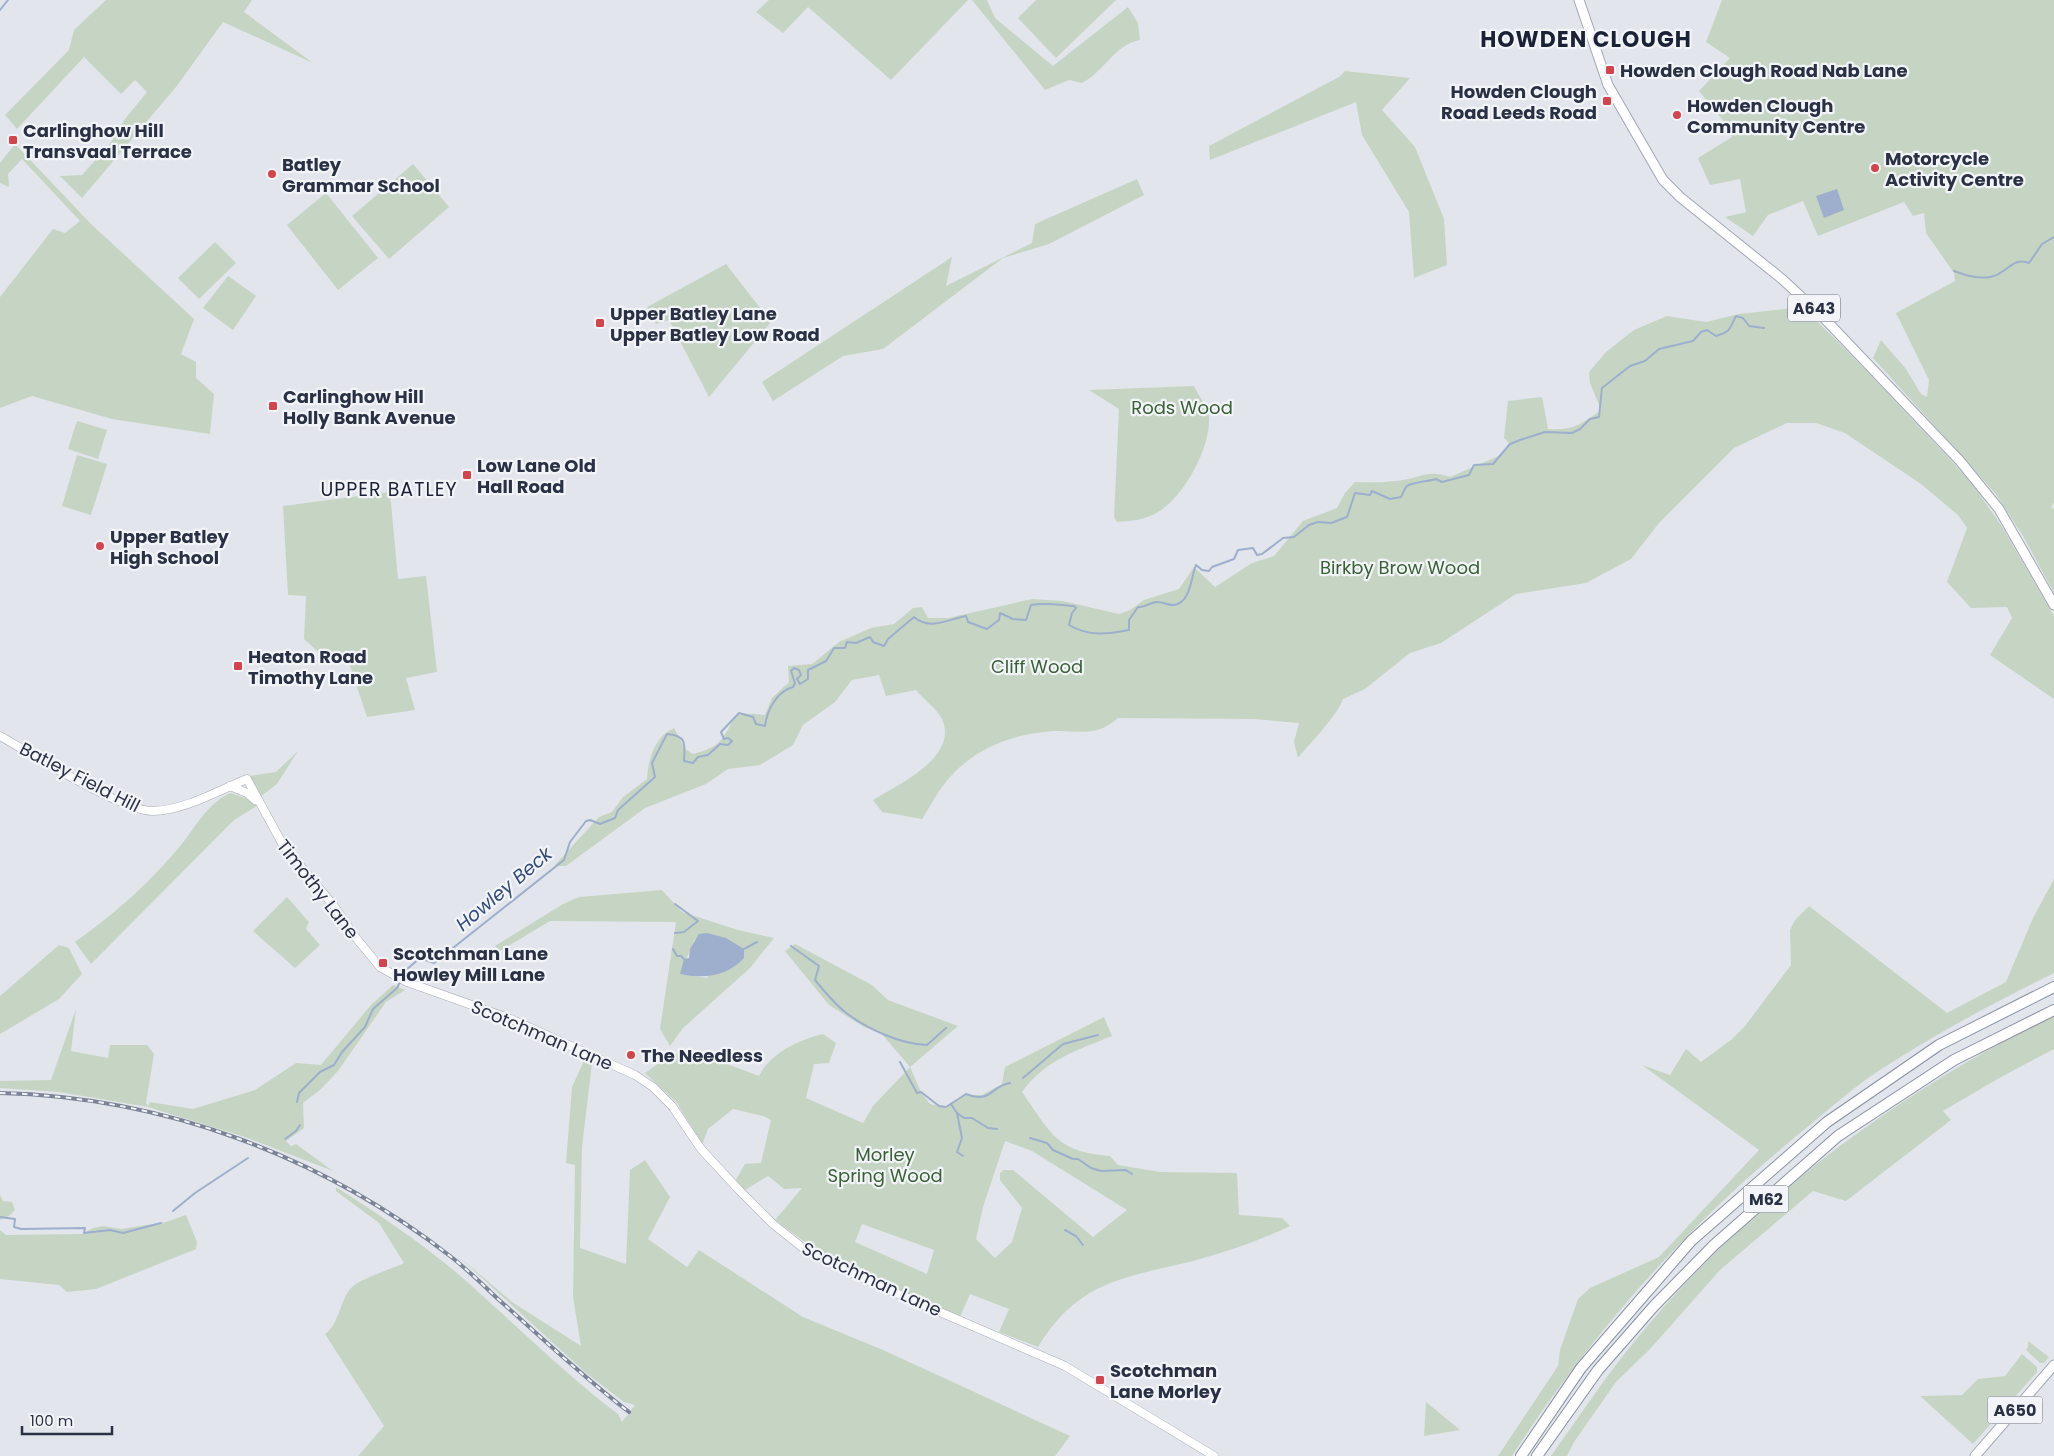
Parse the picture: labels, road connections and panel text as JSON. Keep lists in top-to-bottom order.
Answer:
{
  "streets": {
    "highway": ["M62"],
    "main road": [
      "A643",
      "Batley Field Hill",
      "Timothy Lane",
      "Scotchman Lane",
      "A650"
    ]
  },
  "crossings": [
    ["Batley Field Hill", "Timothy Lane"],
    ["Timothy Lane", "Scotchman Lane"]
  ],
  "districts": ["HOWDEN CLOUGH", "UPPER BATLEY"],
  "water": ["Howley Beck"],
  "parks": [
    "Rods Wood",
    "Birkby Brow Wood",
    "Cliff Wood",
    "Morley Spring Wood"
  ],
  "places": {
    "transit": [
      "Howden Clough Road Nab Lane",
      "Howden Clough Road Leeds Road",
      "Carlinghow Hill Transvaal Terrace",
      "Upper Batley Lane Upper Batley Low Road",
      "Carlinghow Hill Holly Bank Avenue",
      "Low Lane Old Hall Road",
      "Heaton Road Timothy Lane",
      "Scotchman Lane Howley Mill Lane",
      "Scotchman Lane Morley"
    ],
    "other": [
      "Howden Clough Community Centre",
      "Motorcycle Activity Centre",
      "Batley Grammar School",
      "Upper Batley High School",
      "The Needless"
    ]
  },
  "scale_bar": "100 m"
}
